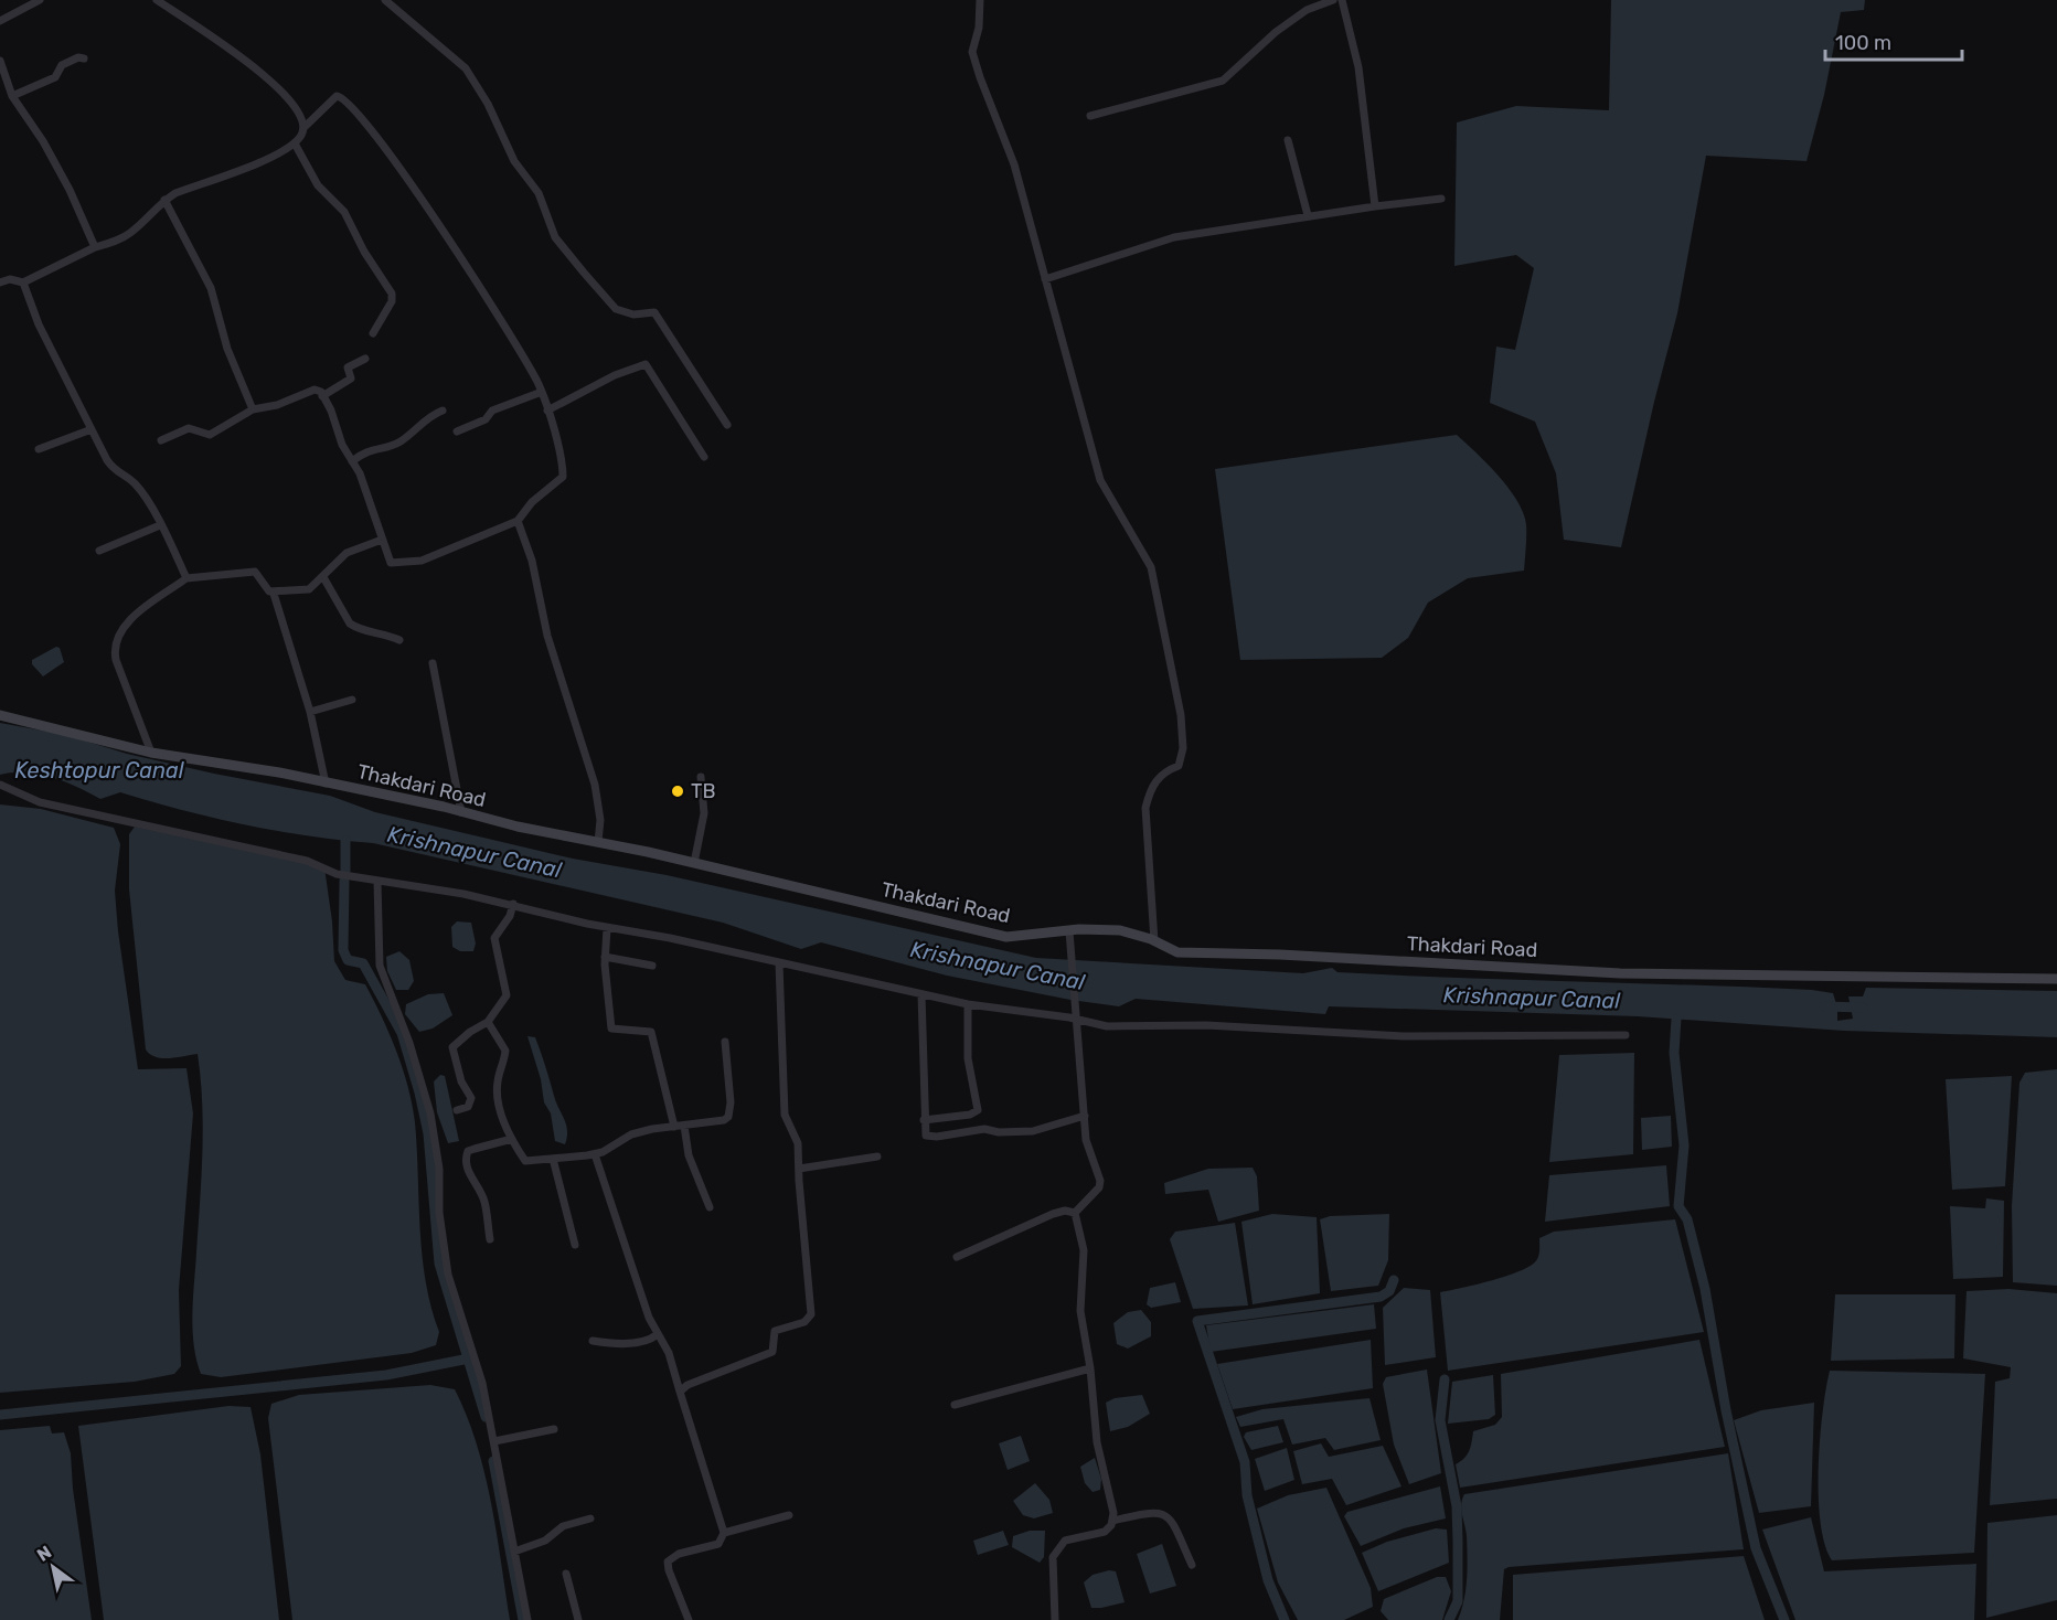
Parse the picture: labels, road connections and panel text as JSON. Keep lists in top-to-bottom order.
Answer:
{
  "streets": {
    "street": ["Thakdari Road"]
  },
  "water": ["Keshtopur Canal", "Krishnapur Canal"],
  "places": ["TB"],
  "scale_bar": "100 m",
  "north": "top left"
}
